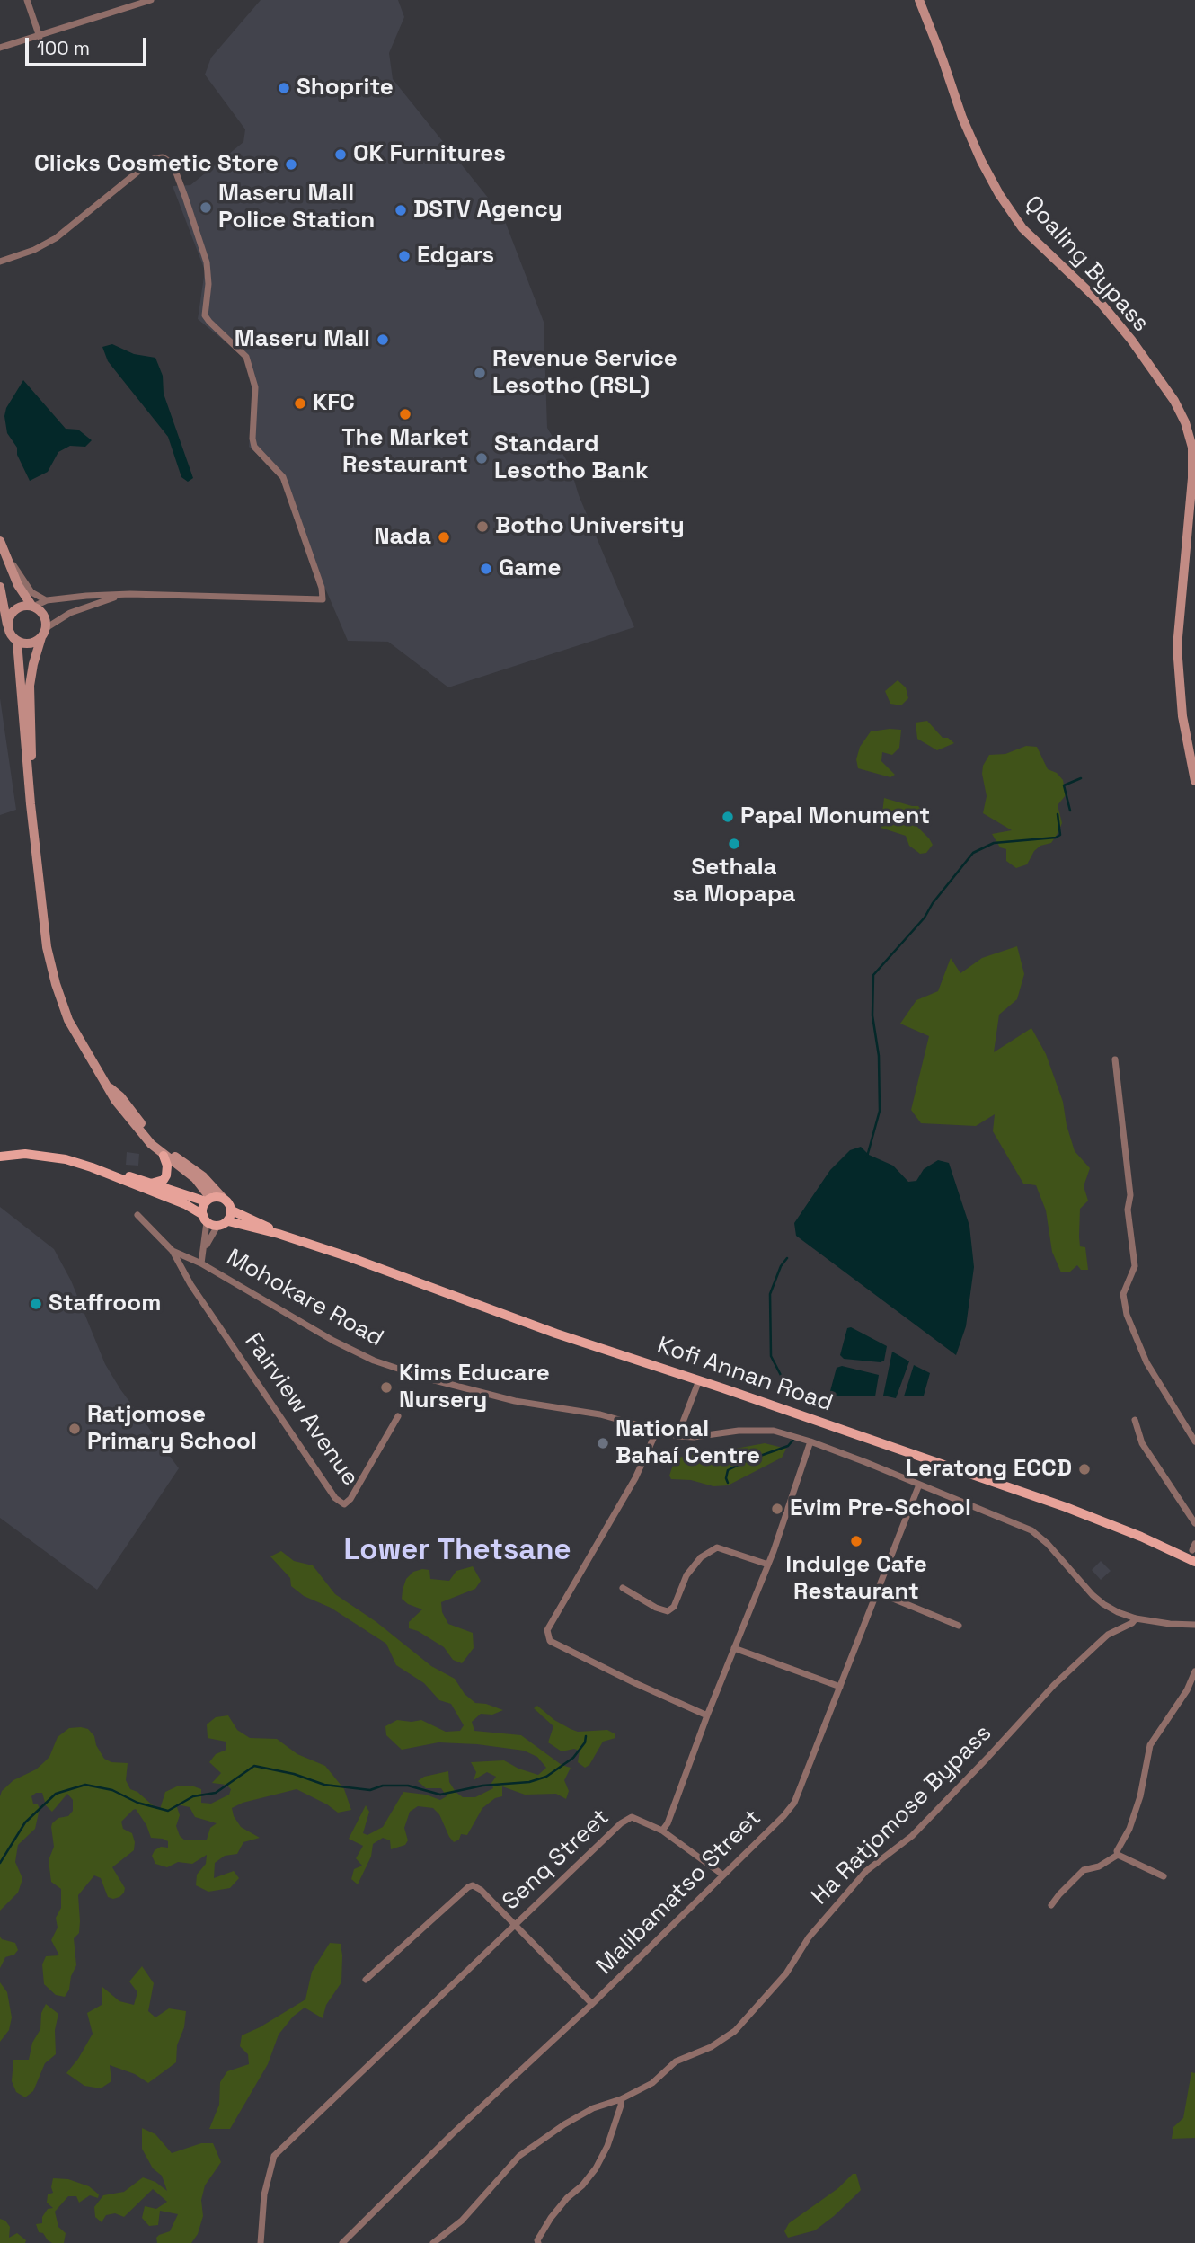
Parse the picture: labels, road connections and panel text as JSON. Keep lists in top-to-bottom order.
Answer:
{
  "streets": {
    "main road": ["Qoaling Bypass", "Kofi Annan Road"],
    "street": [
      "Mohokare Road",
      "Fairview Avenue",
      "Ha Ratjomose Bypass",
      "Senq Street",
      "Malibamatso Street"
    ]
  },
  "crossings": [
    ["Mohokare Road", "Fairview Avenue"],
    ["Mohokare Road", "Ha Ratjomose Bypass"],
    ["Mohokare Road", "Malibamatso Street"]
  ],
  "districts": ["Lower Thetsane"],
  "places": [
    "Shoprite",
    "OK Furnitures",
    "Clicks Cosmetic Store",
    "Maseru Mall Police Station",
    "DSTV Agency",
    "Edgars",
    "Maseru Mall",
    "Revenue Service Lesotho (RSL)",
    "KFC",
    "The Market Restaurant",
    "Standard Lesotho Bank",
    "Botho University",
    "Nada",
    "Game",
    "Papal Monument",
    "Sethala sa Mopapa",
    "Staffroom",
    "Kims Educare Nursery",
    "Ratjomose Primary School",
    "National Bahaí Centre",
    "Leratong ECCD",
    "Evim Pre-School",
    "Indulge Cafe Restaurant"
  ],
  "scale_bar": "100 m"
}
